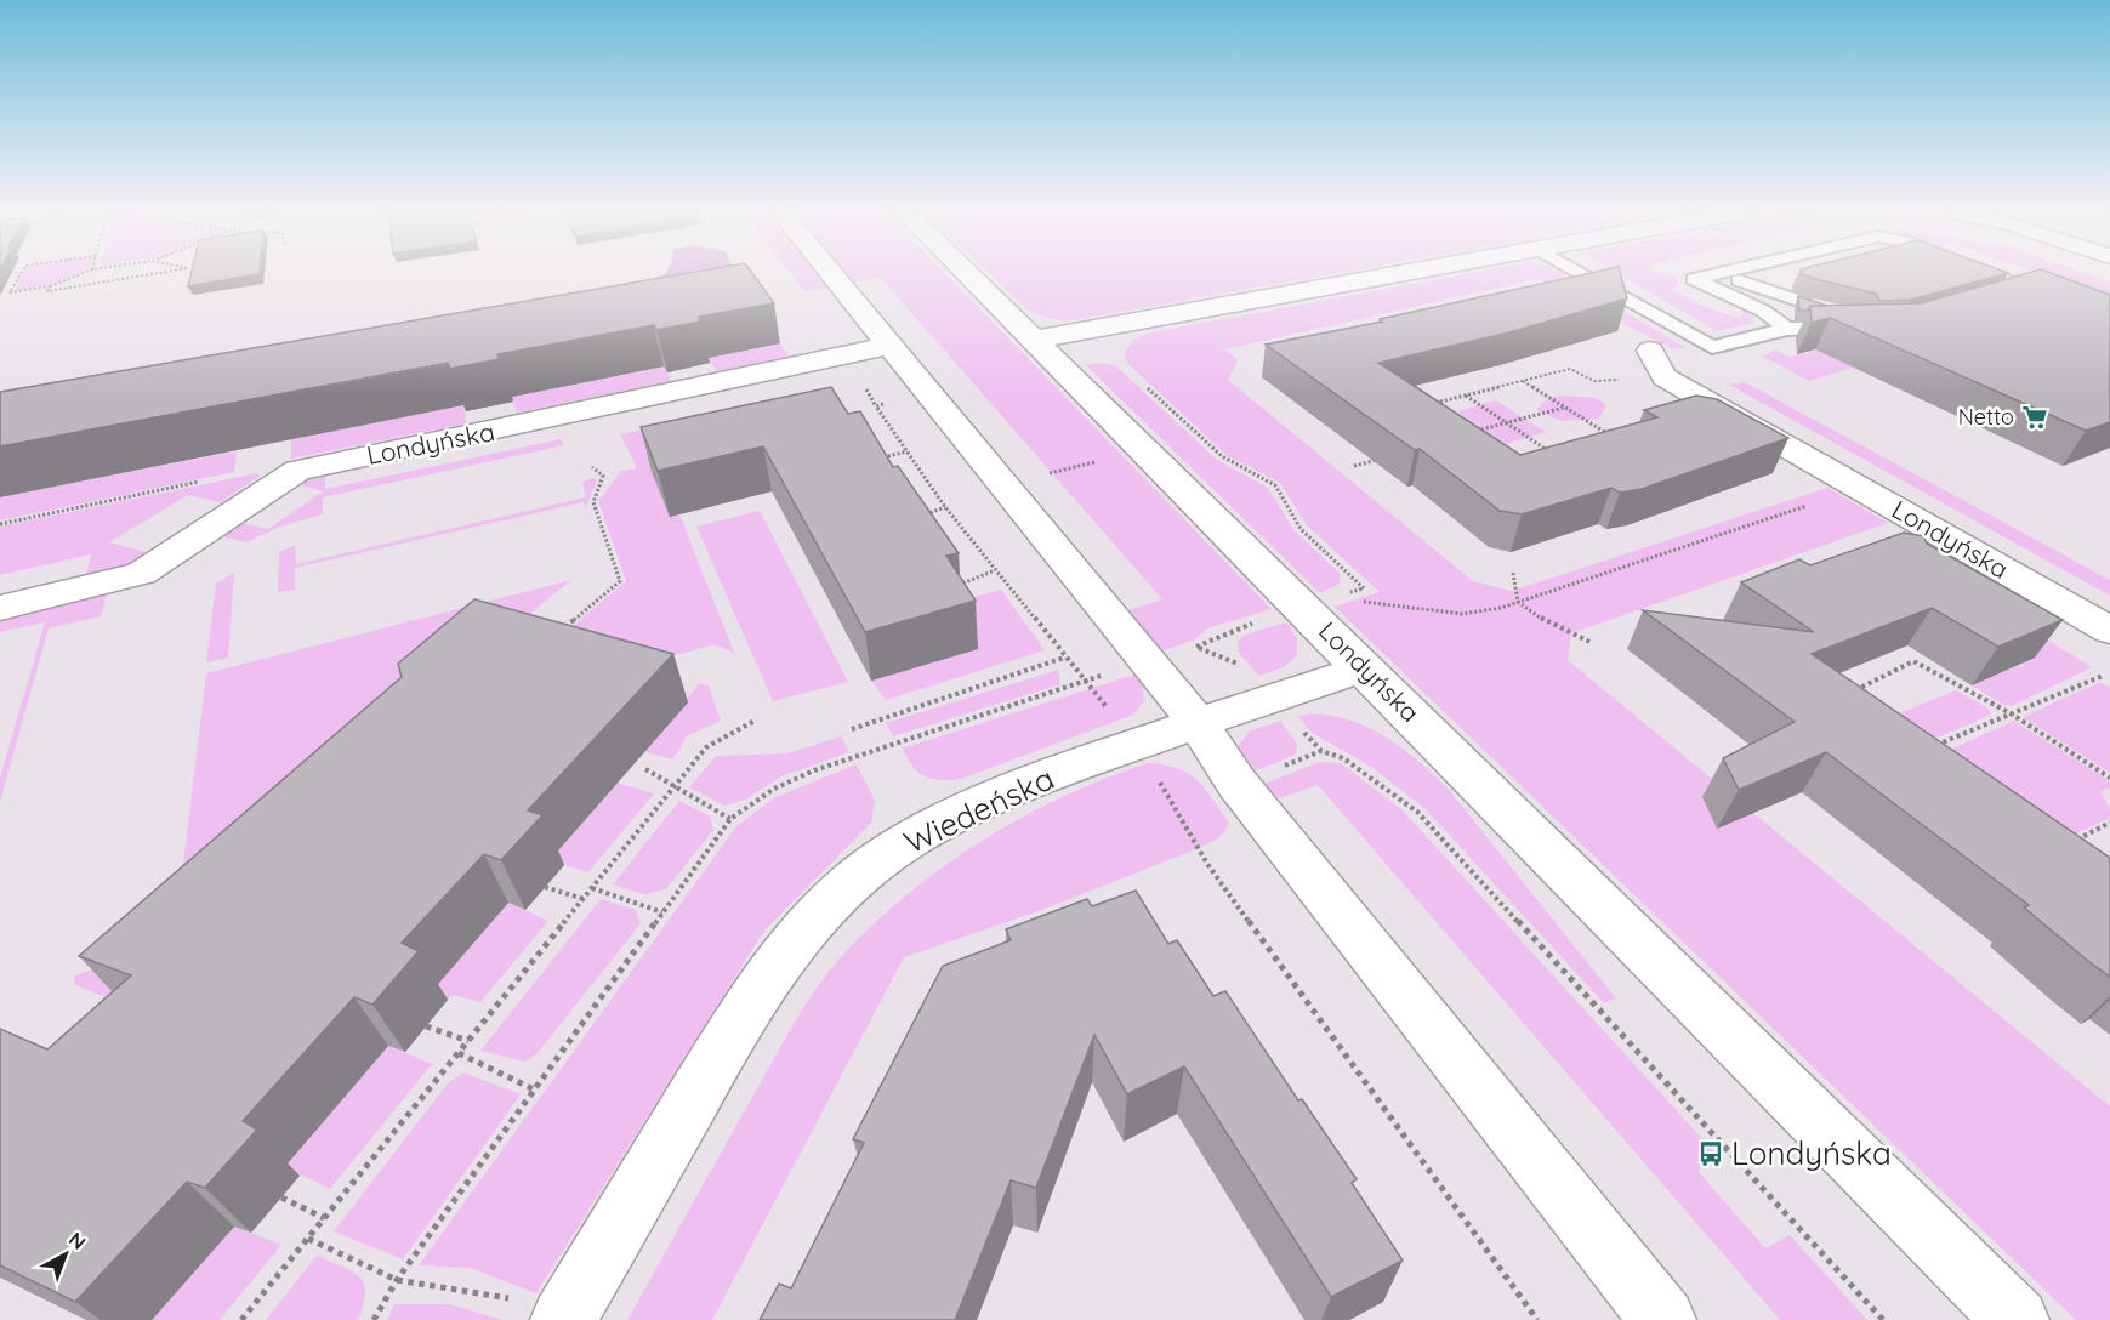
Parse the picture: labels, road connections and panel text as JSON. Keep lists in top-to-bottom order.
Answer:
{
  "streets": {
    "street": ["Londyńska", "Wiedeńska"]
  },
  "crossings": [
    ["Londyńska", "Wiedeńska"]
  ],
  "places": {
    "supermarket": ["Netto"],
    "bus stop": ["Londyńska"]
  },
  "north": "top right"
}
